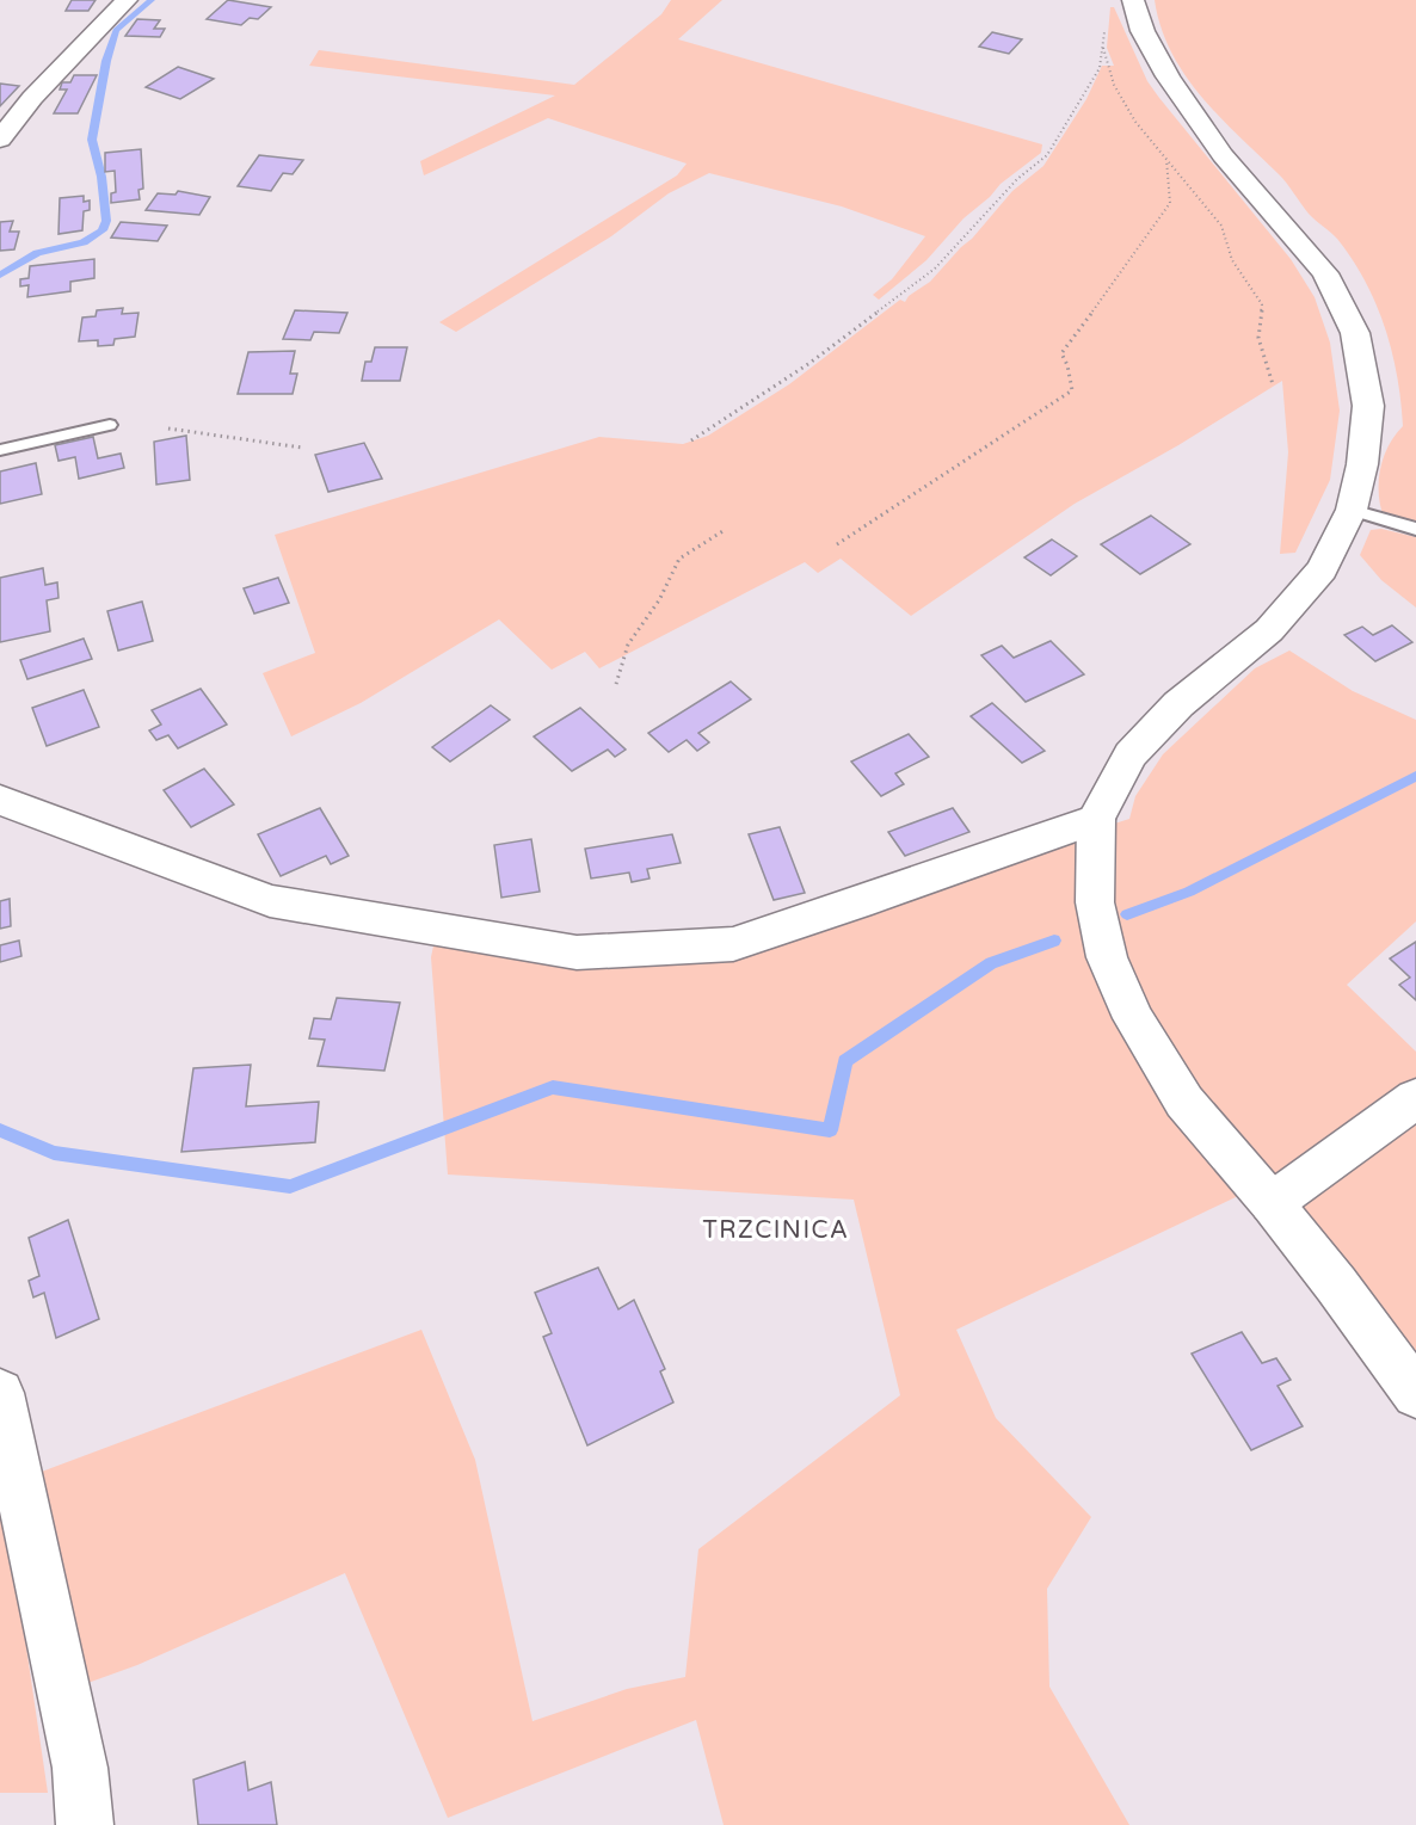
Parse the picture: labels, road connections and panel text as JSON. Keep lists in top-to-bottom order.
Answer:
{
  "districts": ["TRZCINICA"]
}
